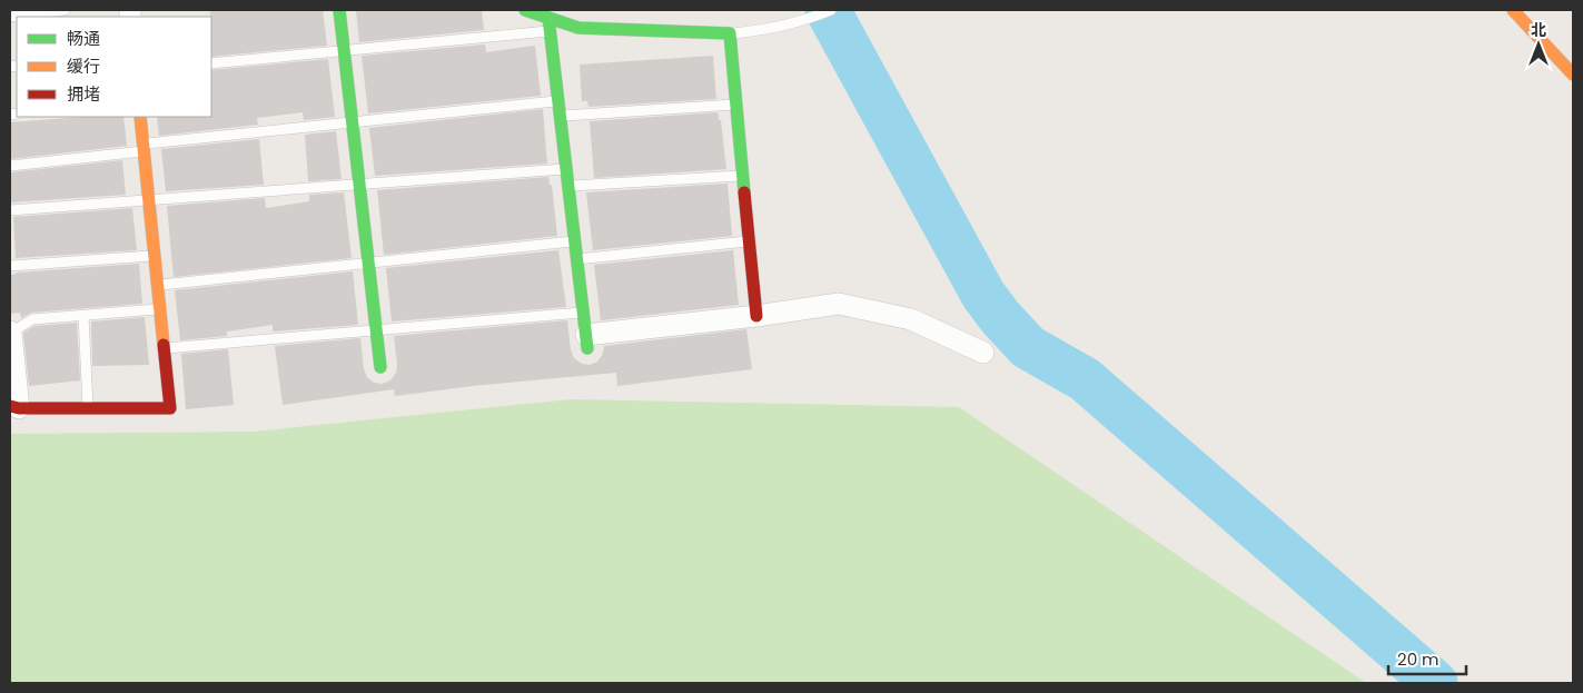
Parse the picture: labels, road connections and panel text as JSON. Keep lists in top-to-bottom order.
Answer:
{
  "legend": ["畅通", "缓行", "拥堵"],
  "scale_bar": "20 m",
  "north": "top"
}
